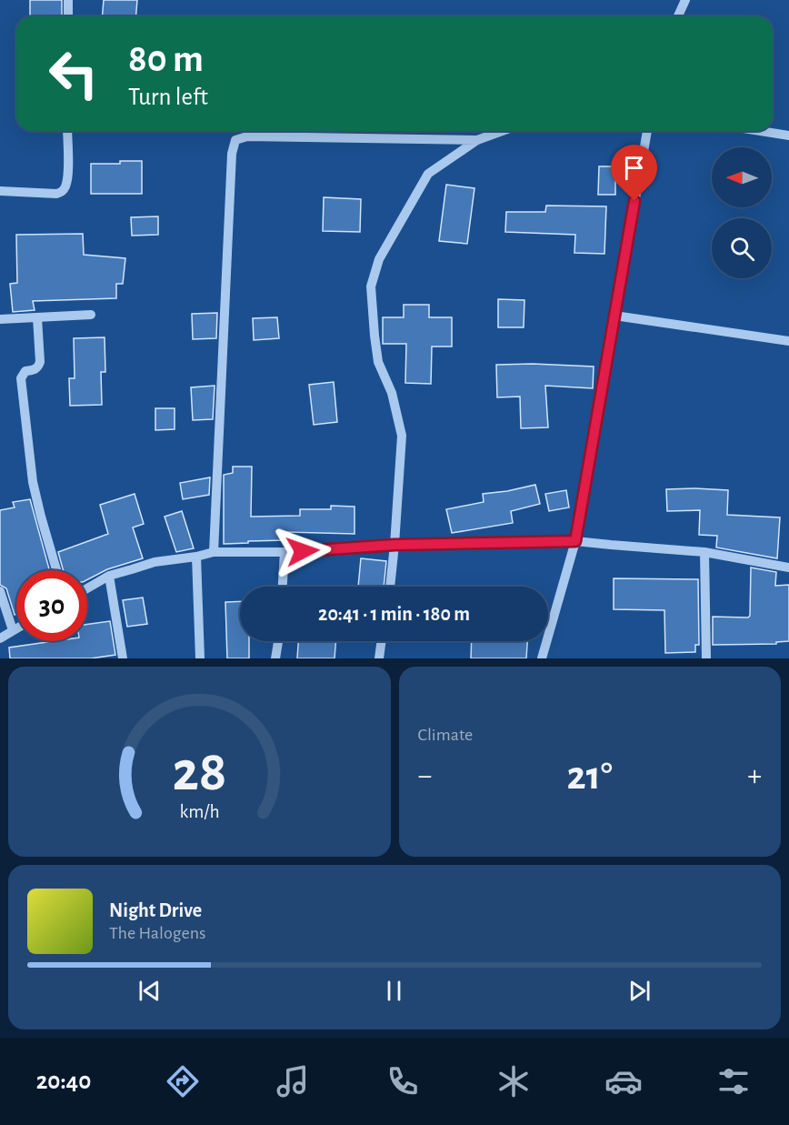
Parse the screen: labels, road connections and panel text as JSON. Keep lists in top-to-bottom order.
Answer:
{
  "north": "left",
  "page": {
    "turn": ["80 m", "Turn left"],
    "limit": "30",
    "trip": "20:41 · 1 min · 180 m",
    "tile": "Climate",
    "heat": ["−", "21°", "+"],
    "song": ["Night Drive", "The Halogens"],
    "tabs": "20:40",
    "gauge": ["28", "km/h"]
  }
}
